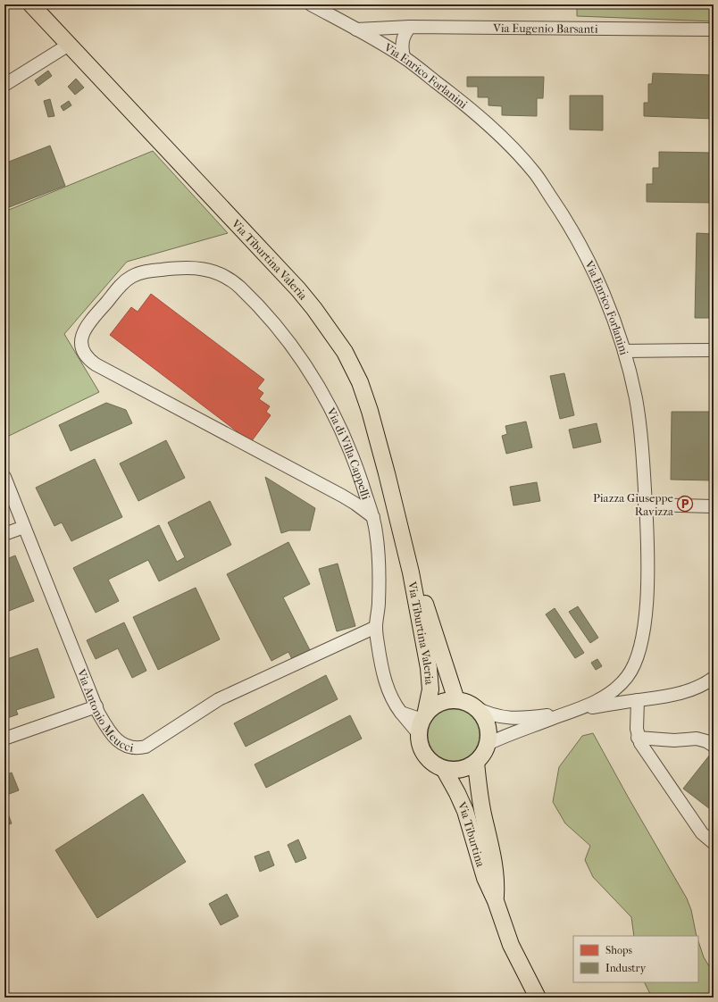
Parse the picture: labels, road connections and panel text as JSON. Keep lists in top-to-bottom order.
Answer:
{
  "streets": {
    "main road": ["Via Tiburtina Valeria", "Via Tiburtina"],
    "street": [
      "Via Eugenio Barsanti",
      "Via Enrico Forlanini",
      "Via di Villa Cappelli",
      "Via Antonio Meucci"
    ]
  },
  "crossings": [
    ["Via Eugenio Barsanti", "Via Enrico Forlanini"],
    ["Via Tiburtina Valeria", "Via di Villa Cappelli"],
    ["Via Tiburtina Valeria", "Via Tiburtina"],
    ["Via di Villa Cappelli", "Via Antonio Meucci"],
    ["Via di Villa Cappelli", "Via Tiburtina"]
  ],
  "places": {
    "parking": ["Piazza Giuseppe Ravizza"]
  },
  "legend": ["Shops", "Industry"]
}
